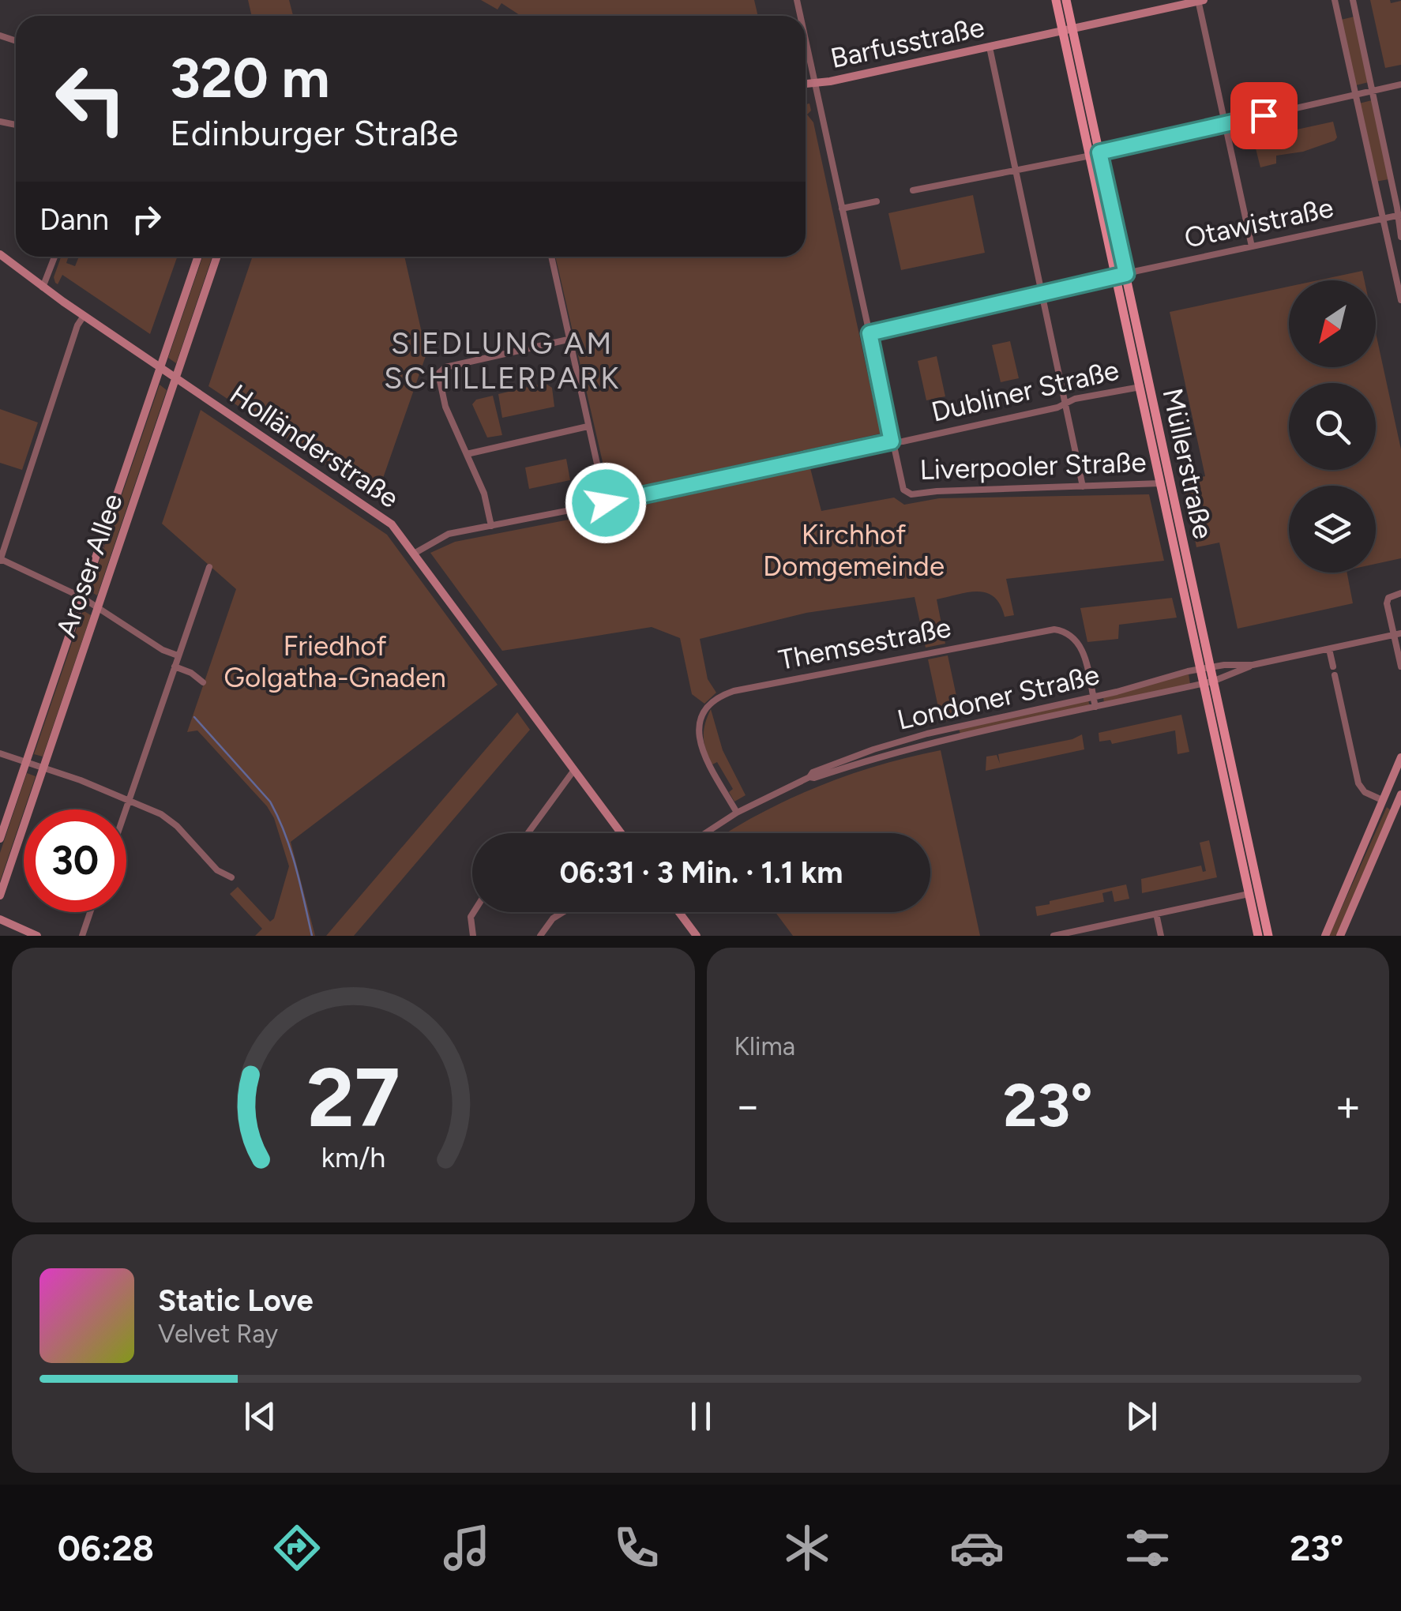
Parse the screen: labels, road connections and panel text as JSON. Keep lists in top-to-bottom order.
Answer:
{
  "streets": {
    "main road": [
      "Barfusstraße",
      "Holländerstraße",
      "Müllerstraße",
      "Aroser Allee"
    ],
    "street": [
      "Otawistraße",
      "Dubliner Straße",
      "Liverpooler Straße",
      "Themsestraße",
      "Londoner Straße"
    ]
  },
  "crossings": [
    ["Barfusstraße", "Müllerstraße"],
    ["Otawistraße", "Müllerstraße"],
    ["Dubliner Straße", "Holländerstraße"],
    ["Dubliner Straße", "Müllerstraße"],
    ["Dubliner Straße", "Liverpooler Straße"],
    ["Holländerstraße", "Aroser Allee"],
    ["Müllerstraße", "Liverpooler Straße"],
    ["Müllerstraße", "Londoner Straße"],
    ["Themsestraße", "Londoner Straße"]
  ],
  "districts": ["SIEDLUNG AM SCHILLERPARK"],
  "parks": ["Kirchhof Domgemeinde", "Friedhof Golgatha-Gnaden"],
  "north": "bottom left",
  "page": {
    "turn": ["320 m", "Edinburger Straße"],
    "then": "Dann",
    "limit": "30",
    "trip": "06:31 · 3 Min. · 1.1 km",
    "tile": "Klima",
    "heat": ["−", "23°", "+"],
    "song": ["Static Love", "Velvet Ray"],
    "tabs": ["06:28", "23°"],
    "gauge": ["27", "km/h"]
  }
}
